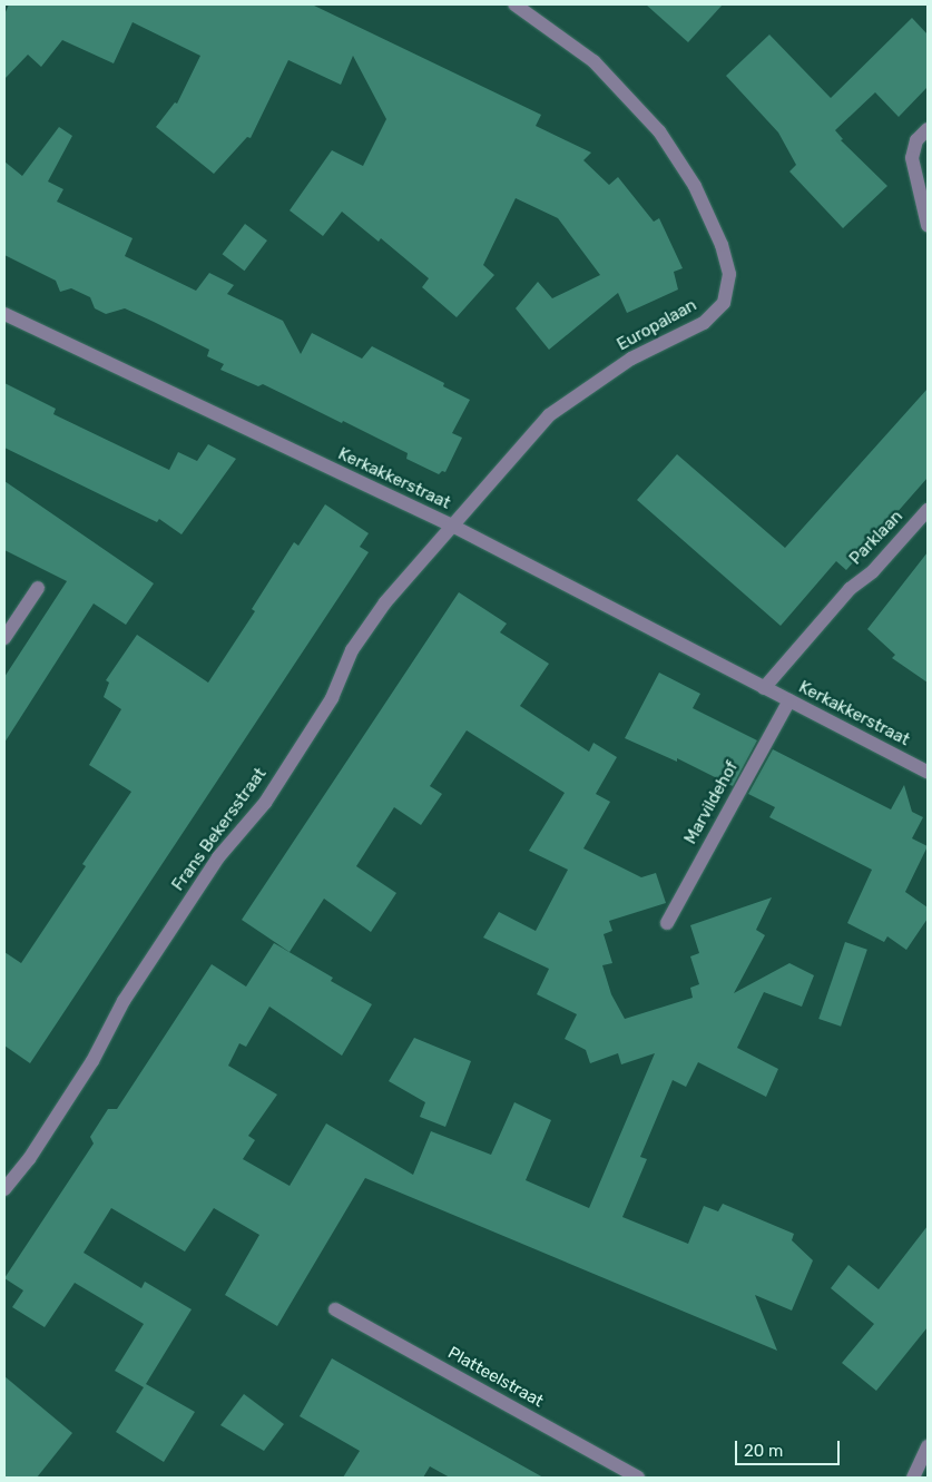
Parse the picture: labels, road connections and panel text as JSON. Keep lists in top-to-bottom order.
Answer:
{
  "streets": {
    "street": [
      "Europalaan",
      "Kerkakkerstraat",
      "Parklaan",
      "Marvildehof",
      "Frans Bekersstraat",
      "Platteelstraat"
    ]
  },
  "crossings": [
    ["Europalaan", "Kerkakkerstraat"],
    ["Europalaan", "Frans Bekersstraat"],
    ["Kerkakkerstraat", "Parklaan"],
    ["Kerkakkerstraat", "Marvildehof"],
    ["Kerkakkerstraat", "Frans Bekersstraat"]
  ],
  "scale_bar": "20 m"
}
